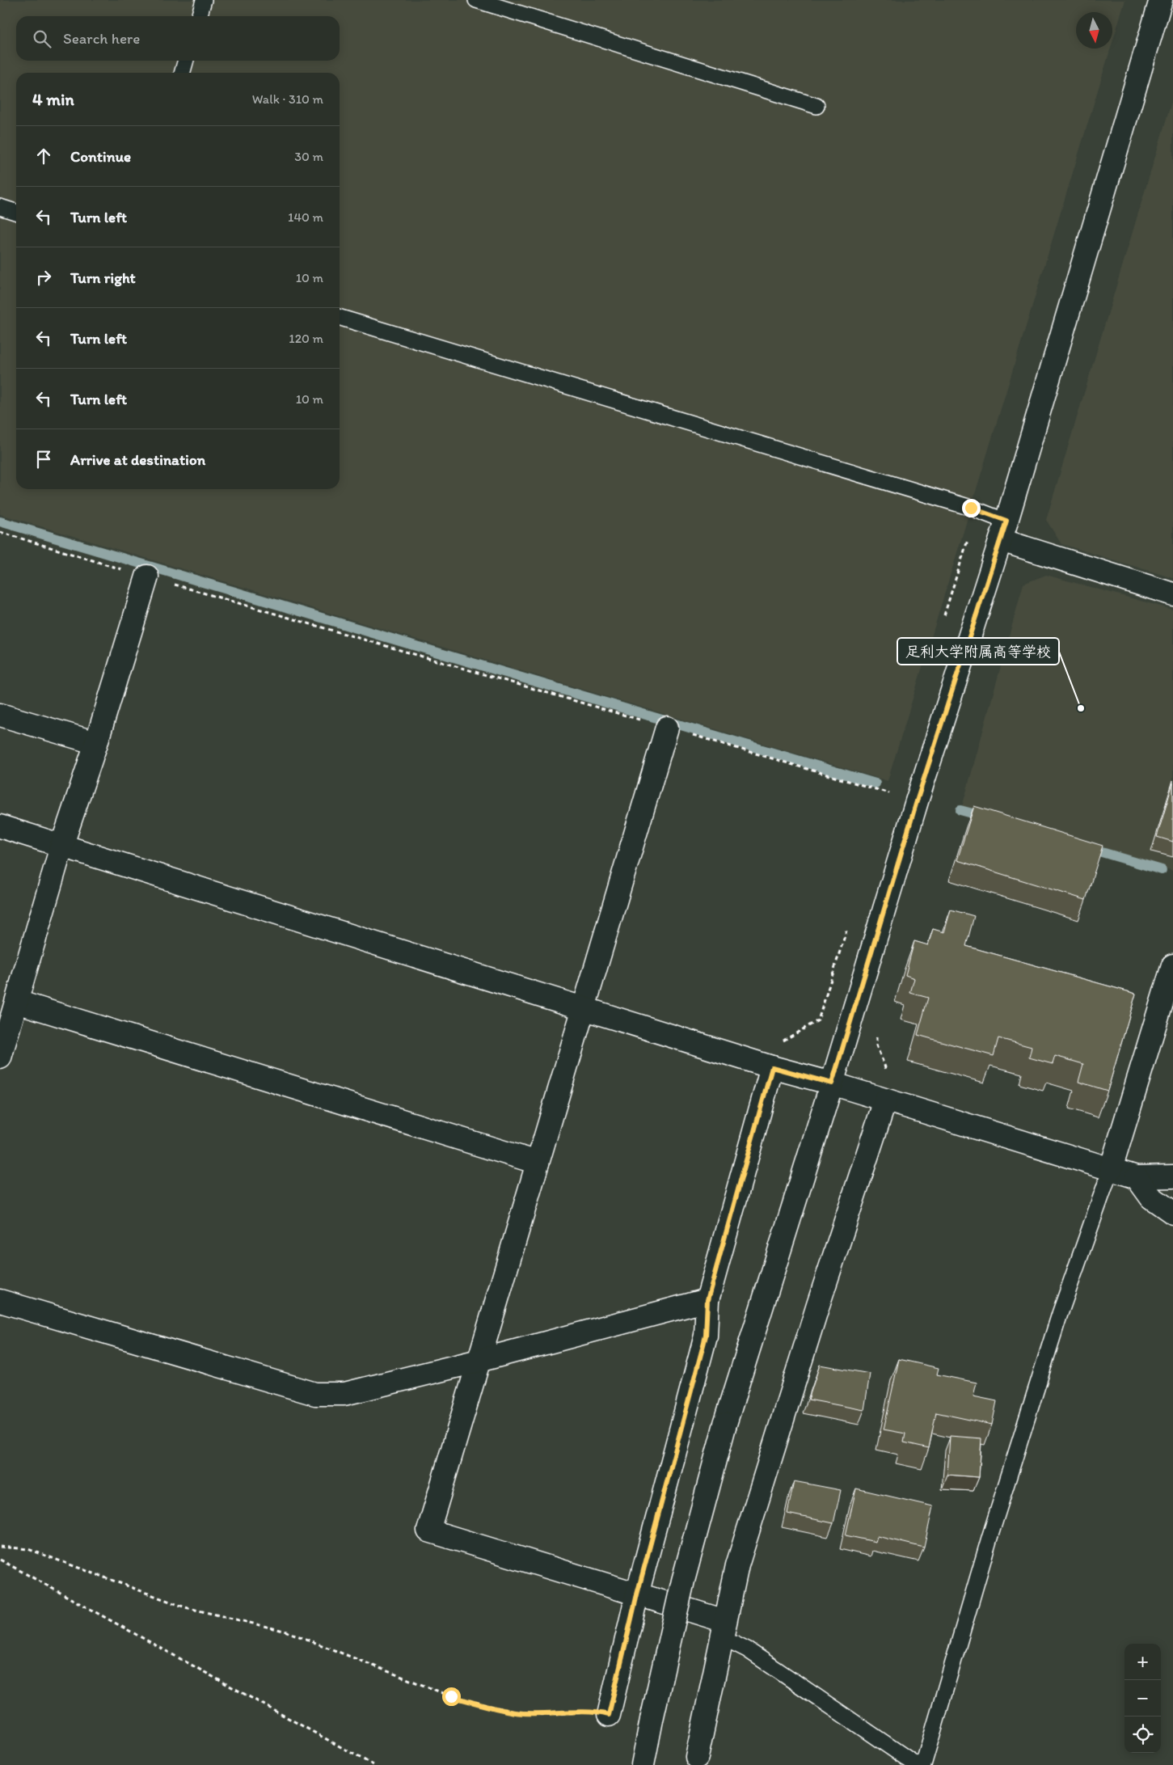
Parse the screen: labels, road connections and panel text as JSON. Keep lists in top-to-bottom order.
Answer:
{
  "places": ["足利大学附属高等学校"],
  "north": "bottom",
  "page": {
    "search": "Search here",
    "heading": ["4 min", "Walk · 310 m"],
    "list": [
      ["Continue", "30 m"],
      ["Turn left", "140 m"],
      ["Turn right", "10 m"],
      ["Turn left", "120 m"],
      ["Turn left", "10 m"],
      "Arrive at destination"
    ],
    "map_buttons": ["+", "−"]
  }
}
